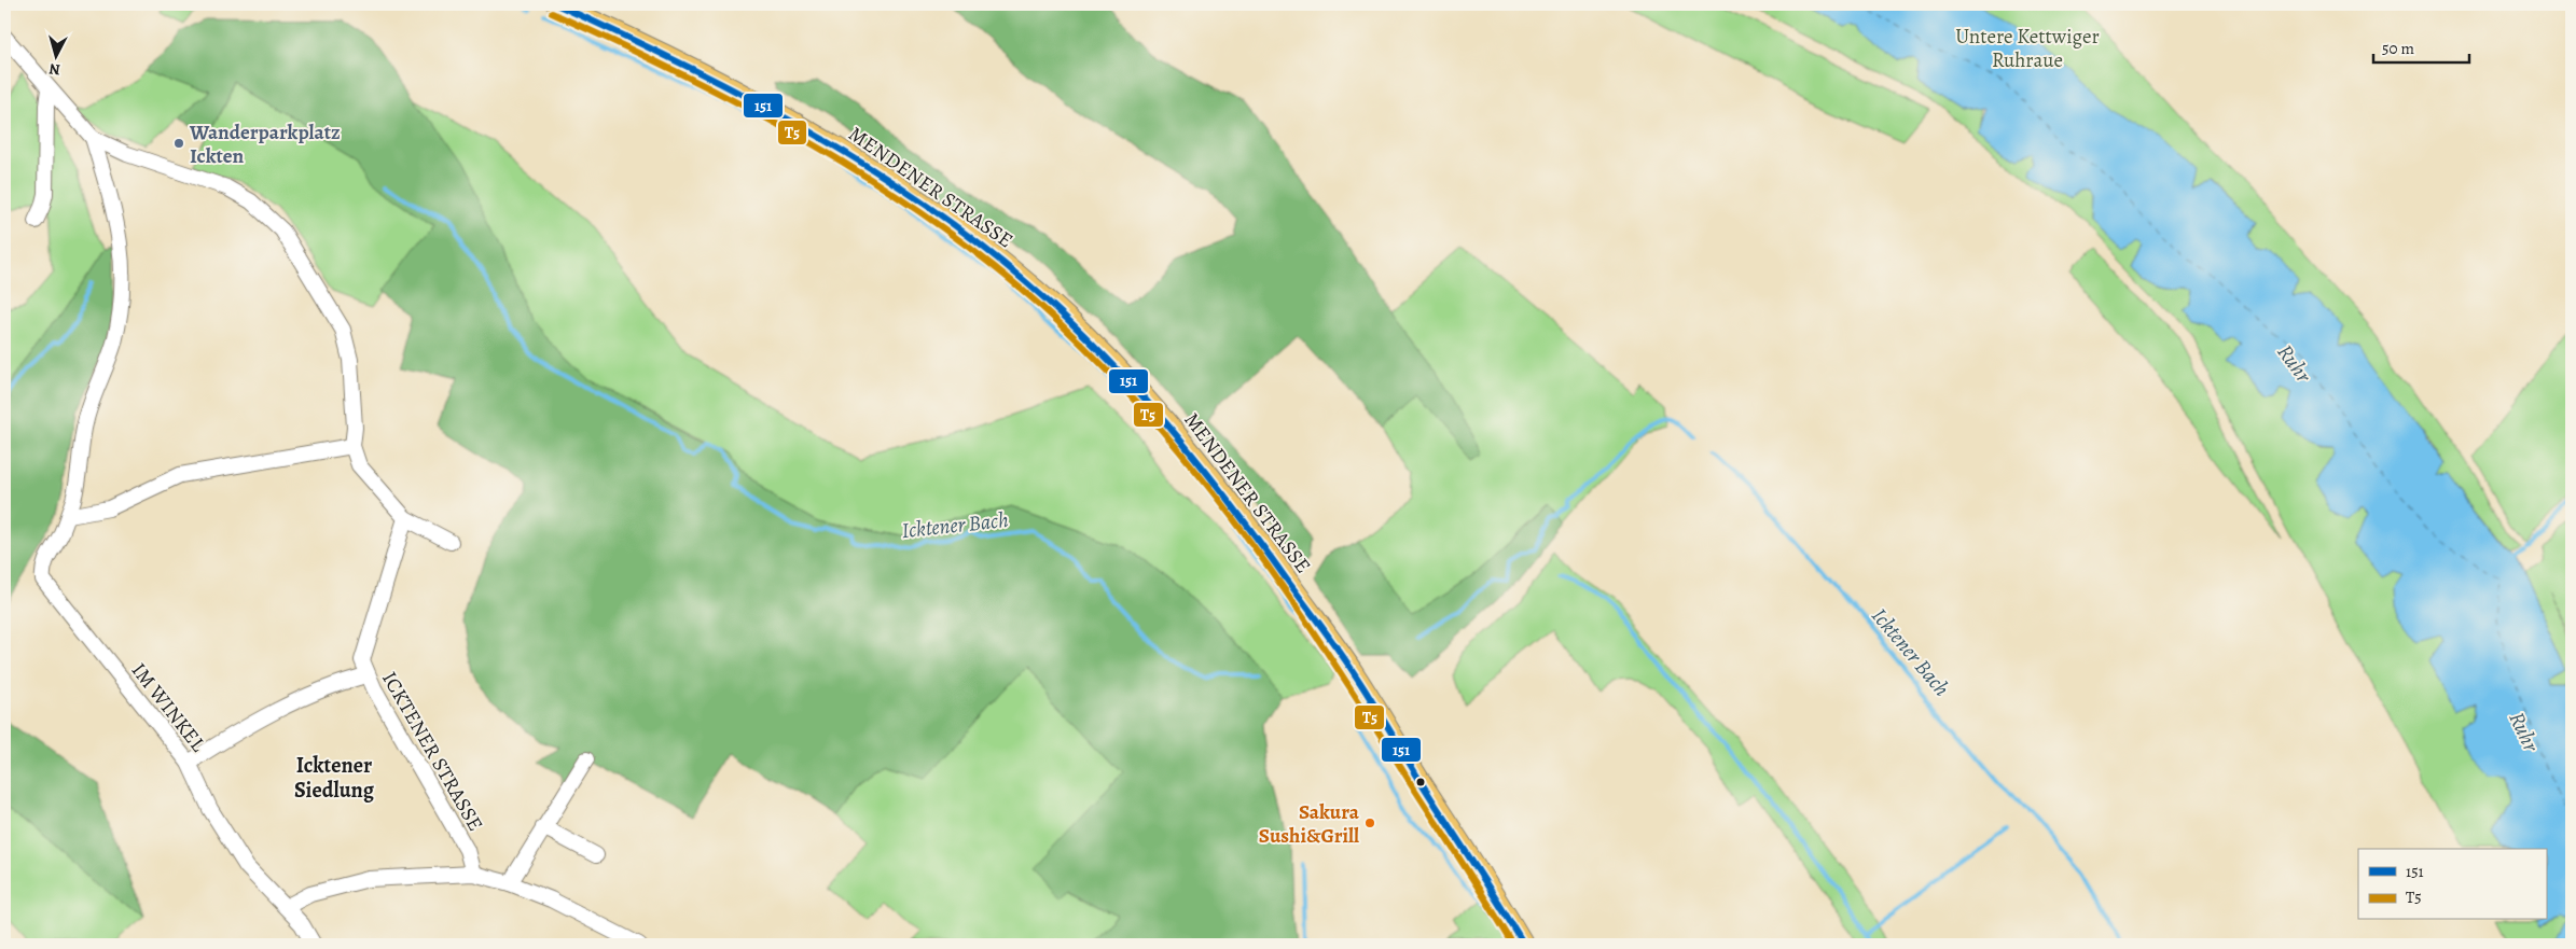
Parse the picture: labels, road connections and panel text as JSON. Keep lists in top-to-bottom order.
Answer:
{
  "streets": {
    "main road": ["MENDENER STRASSE"],
    "street": ["IM WINKEL", "ICKTENER STRASSE"]
  },
  "districts": ["Icktener Siedlung"],
  "water": ["Ruhr", "Icktener Bach"],
  "parks": ["Untere Kettwiger Ruhraue"],
  "places": ["Wanderparkplatz Ickten", "Sakura Sushi&Grill"],
  "lines": ["transit line 151", "transit line T5"],
  "legend": ["151", "T5"],
  "scale_bar": "50 m",
  "north": "bottom"
}
